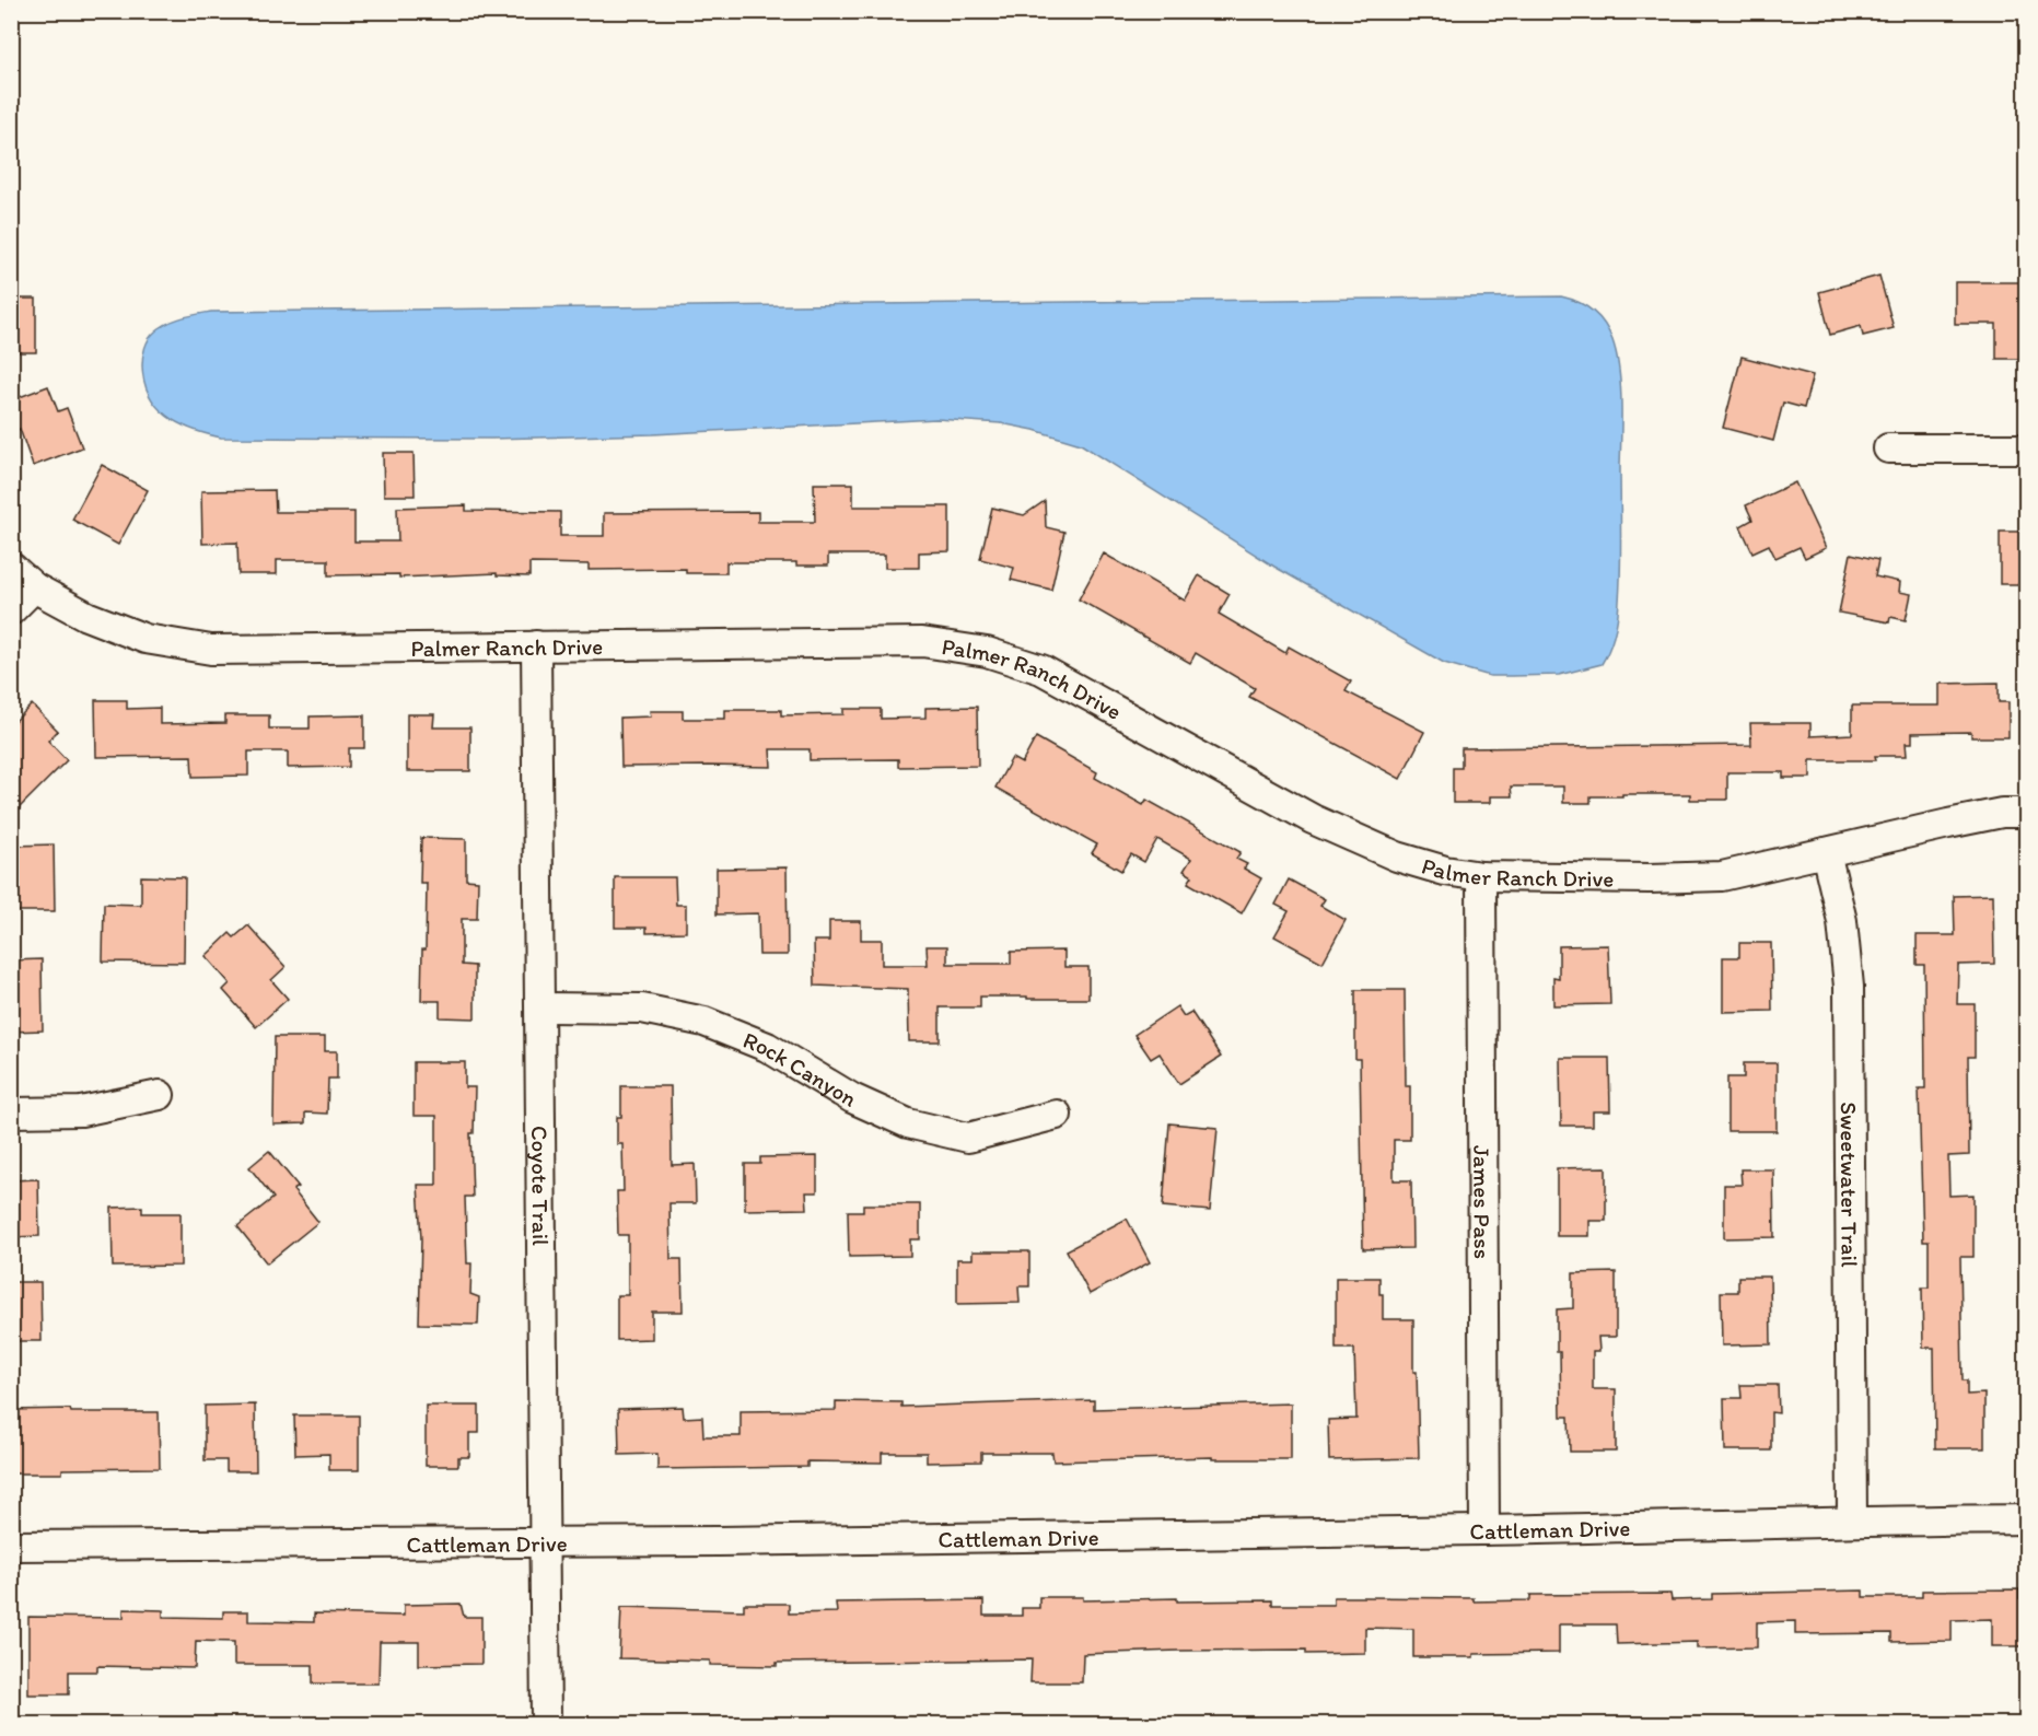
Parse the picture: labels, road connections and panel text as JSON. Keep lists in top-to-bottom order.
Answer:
{
  "streets": {
    "street": [
      "Palmer Ranch Drive",
      "Rock Canyon",
      "Coyote Trail",
      "Sweetwater Trail",
      "James Pass",
      "Cattleman Drive"
    ]
  },
  "crossings": [
    ["Palmer Ranch Drive", "Coyote Trail"],
    ["Palmer Ranch Drive", "Sweetwater Trail"],
    ["Palmer Ranch Drive", "James Pass"],
    ["Rock Canyon", "Coyote Trail"],
    ["Coyote Trail", "Cattleman Drive"],
    ["Sweetwater Trail", "Cattleman Drive"],
    ["James Pass", "Cattleman Drive"]
  ]
}
